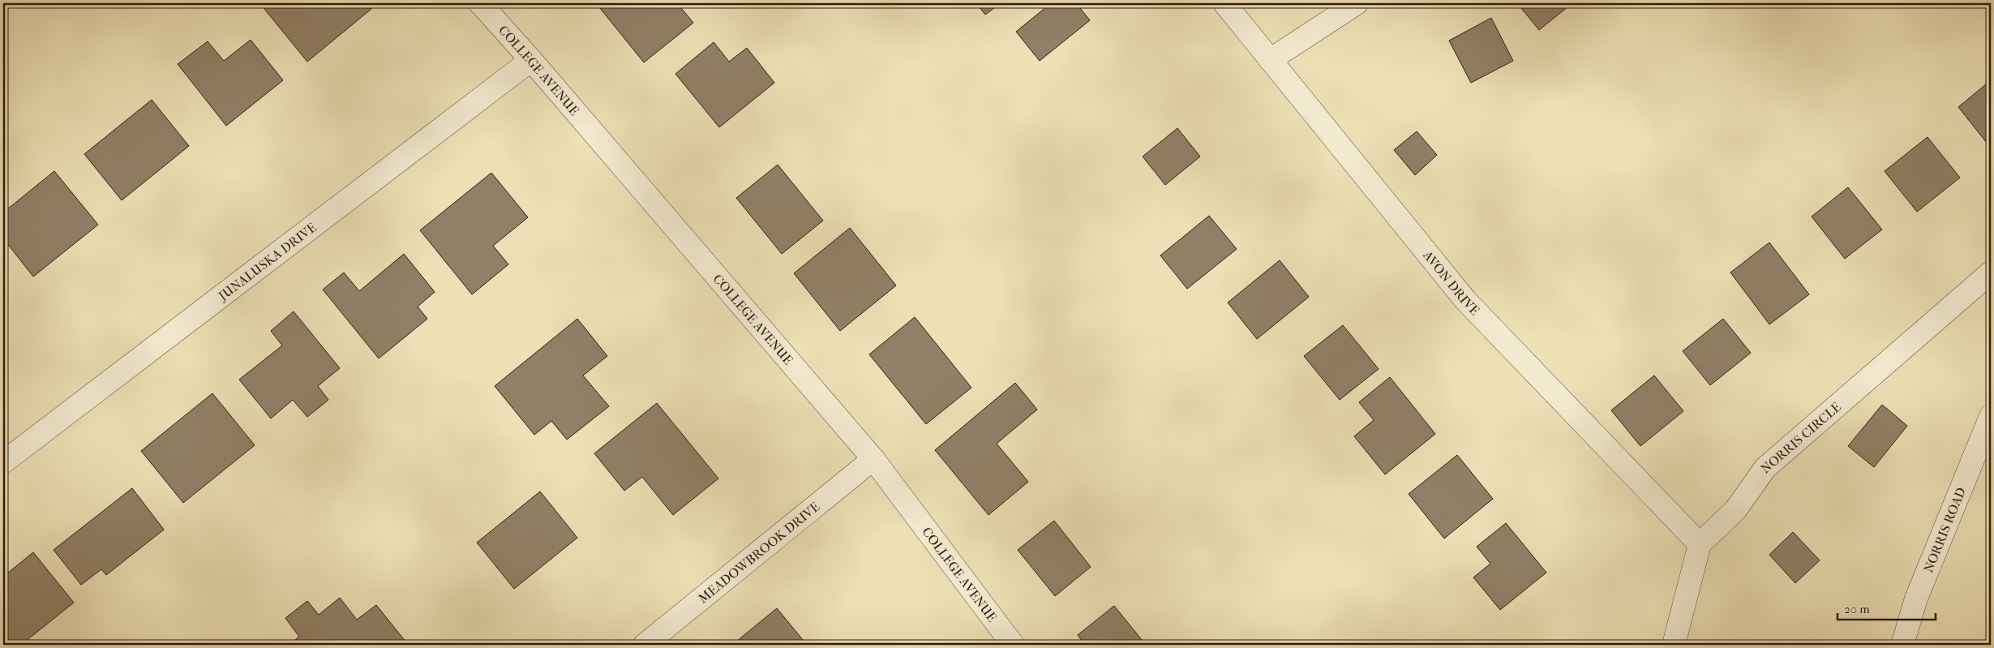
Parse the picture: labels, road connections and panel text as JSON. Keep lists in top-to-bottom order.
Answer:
{
  "streets": {
    "street": [
      "COLLEGE AVENUE",
      "JUNALUSKA DRIVE",
      "AVON DRIVE",
      "NORRIS CIRCLE",
      "NORRIS ROAD",
      "MEADOWBROOK DRIVE"
    ]
  },
  "crossings": [
    ["COLLEGE AVENUE", "JUNALUSKA DRIVE"],
    ["COLLEGE AVENUE", "MEADOWBROOK DRIVE"],
    ["AVON DRIVE", "NORRIS CIRCLE"]
  ],
  "scale_bar": "20 m"
}
